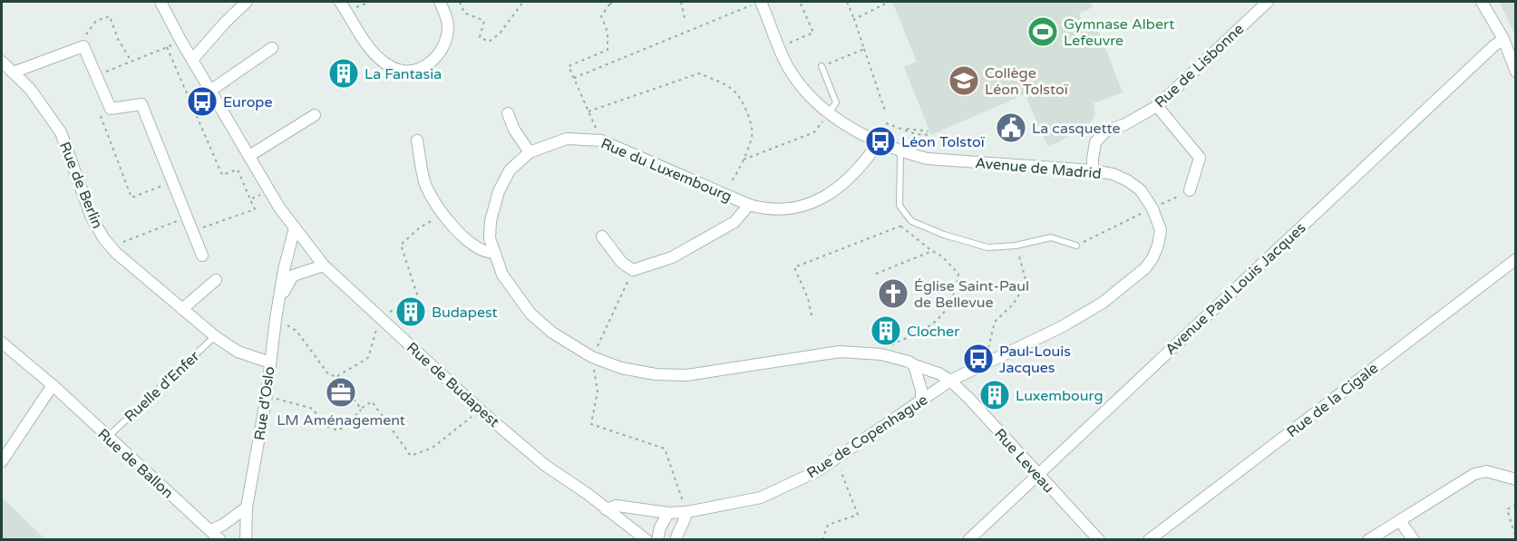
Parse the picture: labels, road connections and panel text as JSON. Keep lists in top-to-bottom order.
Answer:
{
  "streets": {
    "street": [
      "Rue de Lisbonne",
      "Avenue de Madrid",
      "Rue du Luxembourg",
      "Rue de Berlin",
      "Avenue Paul Louis Jacques",
      "Rue de Budapest",
      "Rue de la Cigale",
      "Rue d'Oslo",
      "Rue de Copenhague",
      "Rue Leveau",
      "Rue de Ballon"
    ],
    "lane": ["Ruelle d'Enfer"]
  },
  "crossings": [
    ["Rue de Lisbonne", "Avenue de Madrid"],
    ["Avenue de Madrid", "Rue du Luxembourg"],
    ["Avenue de Madrid", "Rue de Copenhague"],
    ["Avenue de Madrid", "Rue Leveau"],
    ["Rue du Luxembourg", "Rue de Copenhague"],
    ["Rue du Luxembourg", "Rue Leveau"],
    ["Rue de Berlin", "Ruelle d'Enfer"],
    ["Rue de Berlin", "Rue d'Oslo"],
    ["Avenue Paul Louis Jacques", "Rue Leveau"],
    ["Rue de Budapest", "Rue d'Oslo"],
    ["Rue de Budapest", "Rue de Copenhague"],
    ["Ruelle d'Enfer", "Rue de Ballon"],
    ["Rue de Copenhague", "Rue Leveau"]
  ],
  "places": {
    "sports": ["Gymnase Albert Lefeuvre"],
    "building": [
      "La Fantasia",
      "Budapest",
      "Clocher",
      "Luxembourg"
    ],
    "school or university": ["Collège Léon Tolstoï"],
    "bus stop": ["Europe", "Léon Tolstoï", "Paul-Louis Jacques"],
    "public building": ["La casquette"],
    "church": ["Église Saint-Paul de Bellevue"],
    "office": ["LM Aménagement"]
  }
}
